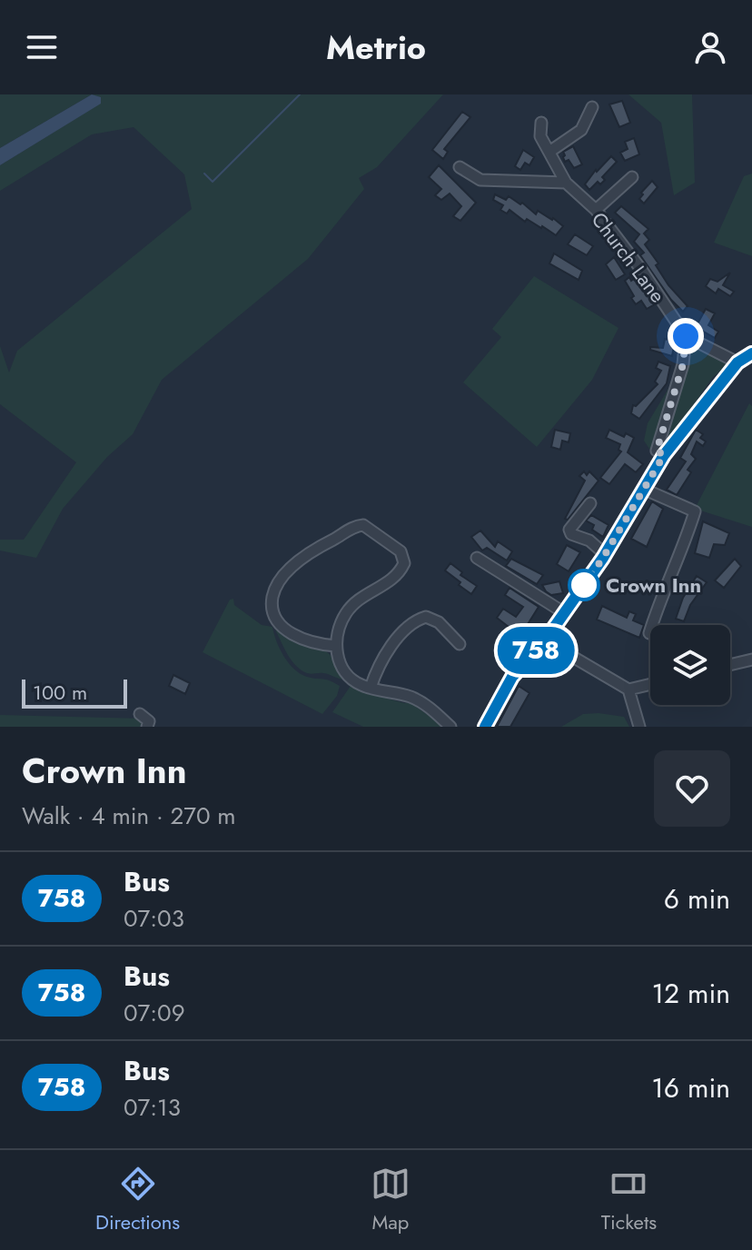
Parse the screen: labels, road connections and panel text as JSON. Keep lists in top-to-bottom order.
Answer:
{
  "streets": {
    "street": ["Church Lane"]
  },
  "places": ["Crown Inn"],
  "lines": ["bus line 758"],
  "scale_bar": "100 m",
  "page": {
    "header": "Metrio",
    "on_map": "758",
    "scale": "100 m",
    "heading": ["Crown Inn", "Walk · 4 min · 270 m"],
    "list": [
      {
        "mark": "758",
        "name": "Bus",
        "note": "07:03",
        "value": "6 min"
      },
      {
        "mark": "758",
        "name": "Bus",
        "note": "07:09",
        "value": "12 min"
      },
      {
        "mark": "758",
        "name": "Bus",
        "note": "07:13",
        "value": "16 min"
      }
    ],
    "tabs": ["Directions", "Map", "Tickets"]
  }
}
